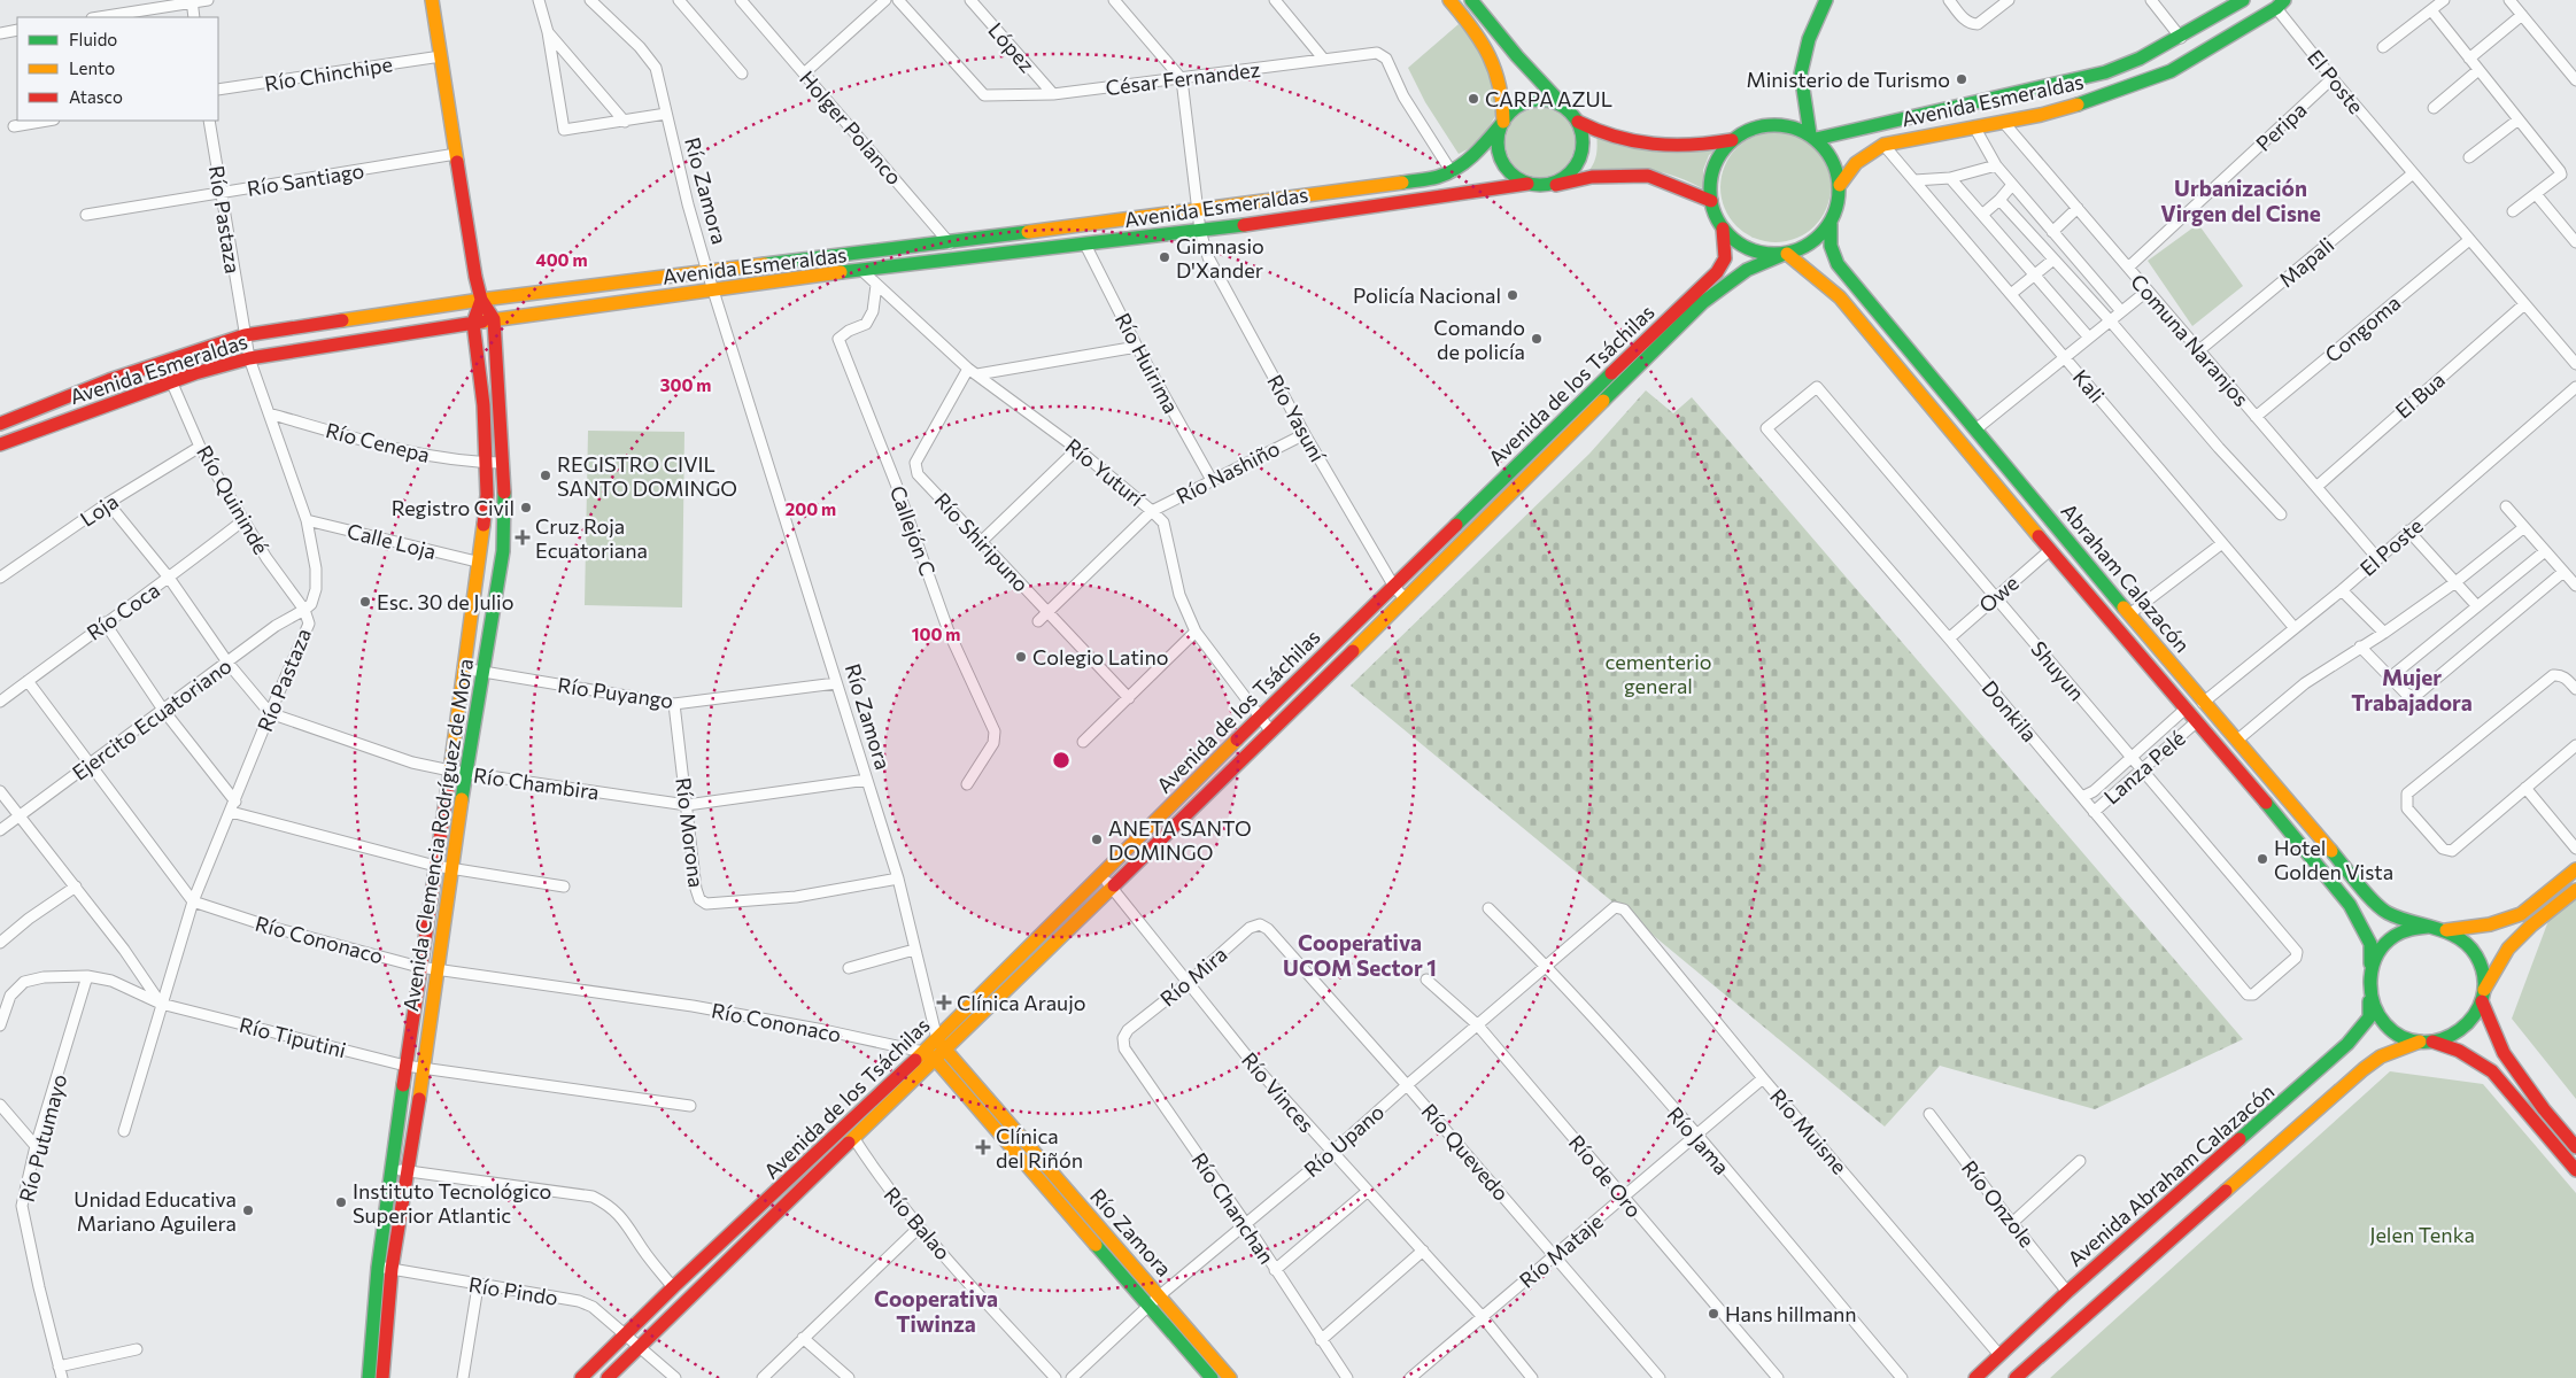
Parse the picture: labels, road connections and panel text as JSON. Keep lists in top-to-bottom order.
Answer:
{
  "streets": {
    "main road": [
      "Avenida Esmeraldas",
      "Río Zamora",
      "Avenida de los Tsáchilas",
      "Abraham Calazacón",
      "Avenida Clemencia Rodríguez de Mora",
      "Avenida Abraham Calazacón"
    ],
    "street": [
      "López",
      "Río Chinchipe",
      "César Fernandez",
      "El Poste",
      "Peripa",
      "Holger Polanco",
      "Río Santiago",
      "Río Pastaza",
      "Mapali",
      "Congoma",
      "Comuna Naranjos",
      "Río Huirima",
      "Kali",
      "El Bua",
      "Río Yasuní",
      "Río Cenepa",
      "Río Yuturí",
      "Río Nashiño",
      "Río Quinindé",
      "Loja",
      "Callejón C",
      "Calle Loja",
      "Río Shiripuno",
      "Owe",
      "Río Coca",
      "Shuyun",
      "Río Puyango",
      "Donkila",
      "Ejercito Ecuatoriano",
      "Lanza Pelé",
      "Río Chambira",
      "Río Morona",
      "Río Cononaco",
      "Río Mira",
      "Río Tiputini",
      "Río Vinces",
      "Río Muisne",
      "Río Putumayo",
      "Río Upano",
      "Río Jama",
      "Río Quevedo",
      "Río de Oro",
      "Río Onzole",
      "Río Chanchan",
      "Río Balao",
      "Río Mataje",
      "Río Pindo"
    ]
  },
  "crossings": [
    ["López", "César Fernandez"],
    ["Río Chinchipe", "Avenida Clemencia Rodríguez de Mora"],
    ["César Fernandez", "Avenida Esmeraldas"],
    ["César Fernandez", "Río Yasuní"],
    ["El Poste", "Avenida Esmeraldas"],
    ["El Poste", "Peripa"],
    ["El Poste", "Mapali"],
    ["El Poste", "Congoma"],
    ["El Poste", "Comuna Naranjos"],
    ["El Poste", "Kali"],
    ["El Poste", "El Bua"],
    ["El Poste", "Abraham Calazacón"],
    ["Avenida Esmeraldas", "Holger Polanco"],
    ["Avenida Esmeraldas", "Río Zamora"],
    ["Avenida Esmeraldas", "Río Pastaza"],
    ["Avenida Esmeraldas", "Comuna Naranjos"],
    ["Avenida Esmeraldas", "Río Huirima"],
    ["Avenida Esmeraldas", "Avenida de los Tsáchilas"],
    ["Avenida Esmeraldas", "Kali"],
    ["Avenida Esmeraldas", "Río Yasuní"],
    ["Avenida Esmeraldas", "Río Yuturí"],
    ["Avenida Esmeraldas", "Río Quinindé"],
    ["Avenida Esmeraldas", "Abraham Calazacón"],
    ["Avenida Esmeraldas", "Avenida Clemencia Rodríguez de Mora"],
    ["Peripa", "Comuna Naranjos"],
    ["Río Santiago", "Río Pastaza"],
    ["Río Santiago", "Avenida Clemencia Rodríguez de Mora"],
    ["Río Zamora", "Avenida de los Tsáchilas"],
    ["Río Zamora", "Río Puyango"],
    ["Río Zamora", "Río Chambira"],
    ["Río Zamora", "Río Morona"],
    ["Río Zamora", "Río Cononaco"],
    ["Río Zamora", "Río Upano"],
    ["Río Pastaza", "Río Cenepa"],
    ["Río Pastaza", "Río Quinindé"],
    ["Río Pastaza", "Calle Loja"],
    ["Río Pastaza", "Ejercito Ecuatoriano"],
    ["Río Pastaza", "Río Chambira"],
    ["Río Pastaza", "Río Cononaco"],
    ["Río Pastaza", "Río Tiputini"],
    ["Mapali", "Comuna Naranjos"],
    ["Congoma", "Comuna Naranjos"],
    ["Comuna Naranjos", "El Bua"],
    ["Río Huirima", "Río Nashiño"],
    ["Avenida de los Tsáchilas", "Río Yasuní"],
    ["Avenida de los Tsáchilas", "Río Yuturí"],
    ["Avenida de los Tsáchilas", "Abraham Calazacón"],
    ["Avenida de los Tsáchilas", "Río Cononaco"],
    ["Avenida de los Tsáchilas", "Río Vinces"],
    ["Avenida de los Tsáchilas", "Río Balao"],
    ["Avenida de los Tsáchilas", "Río Pindo"],
    ["Río Yasuní", "Río Nashiño"],
    ["Río Cenepa", "Avenida Clemencia Rodríguez de Mora"],
    ["Río Yuturí", "Río Nashiño"],
    ["Río Yuturí", "Callejón C"],
    ["Río Yuturí", "Río Shiripuno"],
    ["Río Nashiño", "Río Shiripuno"],
    ["Río Quinindé", "Loja"],
    ["Río Quinindé", "Río Coca"],
    ["Río Quinindé", "Ejercito Ecuatoriano"],
    ["Calle Loja", "Avenida Clemencia Rodríguez de Mora"],
    ["Abraham Calazacón", "Owe"],
    ["Abraham Calazacón", "Lanza Pelé"],
    ["Abraham Calazacón", "Avenida Abraham Calazacón"],
    ["Owe", "Shuyun"],
    ["Owe", "Donkila"],
    ["Shuyun", "Donkila"],
    ["Shuyun", "Lanza Pelé"],
    ["Río Puyango", "Río Morona"],
    ["Río Puyango", "Avenida Clemencia Rodríguez de Mora"],
    ["Donkila", "Lanza Pelé"],
    ["Río Chambira", "Río Morona"],
    ["Río Chambira", "Avenida Clemencia Rodríguez de Mora"],
    ["Avenida Clemencia Rodríguez de Mora", "Río Cononaco"],
    ["Avenida Clemencia Rodríguez de Mora", "Río Tiputini"],
    ["Avenida Clemencia Rodríguez de Mora", "Río Pindo"],
    ["Río Mira", "Río Vinces"],
    ["Río Mira", "Río Quevedo"],
    ["Río Mira", "Río Chanchan"],
    ["Río Vinces", "Río Upano"],
    ["Río Vinces", "Río Mataje"],
    ["Río Muisne", "Río Upano"],
    ["Río Muisne", "Avenida Abraham Calazacón"],
    ["Río Muisne", "Río Mataje"],
    ["Río Upano", "Río Jama"],
    ["Río Upano", "Río Quevedo"],
    ["Río Upano", "Río de Oro"],
    ["Río Upano", "Río Chanchan"],
    ["Río Jama", "Río Mataje"],
    ["Río Quevedo", "Río Mataje"],
    ["Avenida Abraham Calazacón", "Río Onzole"],
    ["Río de Oro", "Río Mataje"]
  ],
  "districts": [
    "Urbanización Virgen del Cisne",
    "Mujer Trabajadora",
    "Cooperativa UCOM Sector 1",
    "Cooperativa Tiwinza"
  ],
  "parks": ["cementerio general", "Jelen Tenka"],
  "places": {
    "other": [
      "Ministerio de Turismo",
      "CARPA AZUL",
      "Gimnasio D'Xander",
      "Policía Nacional",
      "Comando de policía",
      "REGISTRO CIVIL SANTO DOMINGO",
      "Registro Civil",
      "Esc. 30 de Julio",
      "Colegio Latino",
      "ANETA SANTO DOMINGO",
      "Hotel Golden Vista",
      "Instituto Tecnológico Superior Atlantic",
      "Unidad Educativa Mariano Aguilera",
      "Hans hillmann"
    ],
    "health": ["Cruz Roja Ecuatoriana", "Clínica Araujo", "Clínica del Riñón"]
  },
  "legend": ["Fluido", "Lento", "Atasco"],
  "rings": [
    "400 m",
    "300 m",
    "200 m",
    "100 m"
  ]
}
